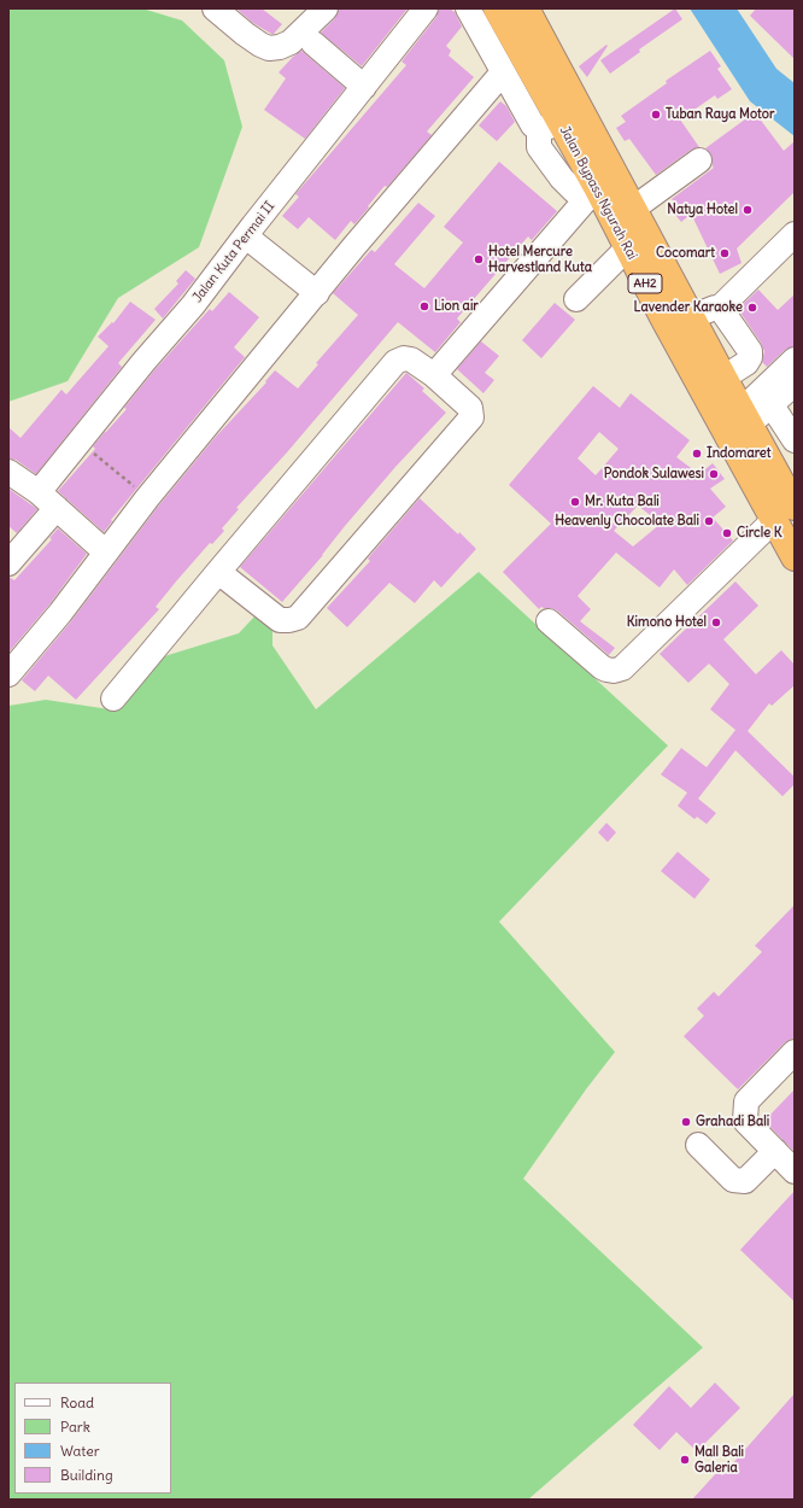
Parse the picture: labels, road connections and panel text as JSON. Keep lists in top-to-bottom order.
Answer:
{
  "streets": {
    "highway": ["Jalan Bypass Ngurah Rai", "AH2"],
    "street": ["Jalan Kuta Permai II"]
  },
  "places": [
    "Tuban Raya Motor",
    "Natya Hotel",
    "Cocomart",
    "Hotel Mercure Harvestland Kuta",
    "Lion air",
    "Lavender Karaoke",
    "Indomaret",
    "Pondok Sulawesi",
    "Mr. Kuta Bali",
    "Heavenly Chocolate Bali",
    "Circle K",
    "Kimono Hotel",
    "Grahadi Bali",
    "Mall Bali Galeria"
  ],
  "legend": [
    "Road",
    "Park",
    "Water",
    "Building"
  ]
}
